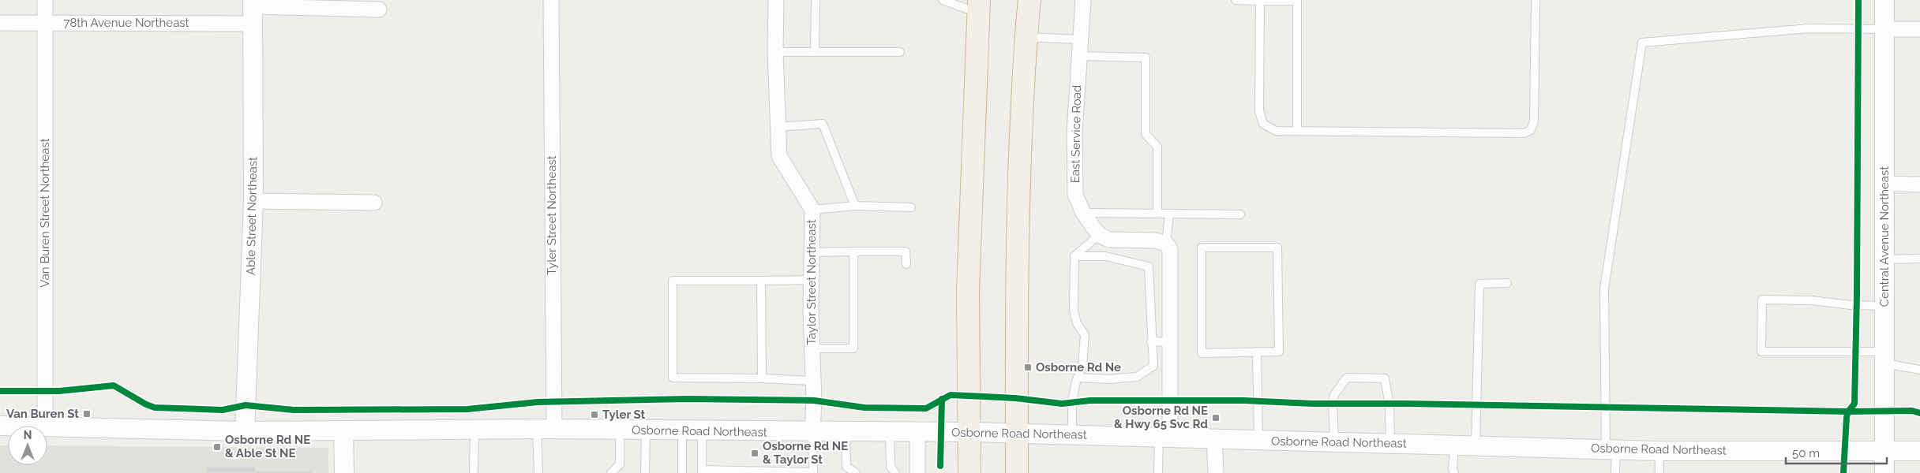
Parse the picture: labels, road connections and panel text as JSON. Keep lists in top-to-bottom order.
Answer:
{
  "streets": {
    "street": [
      "78th Avenue Northeast",
      "East Service Road",
      "Van Buren Street Northeast",
      "Tyler Street Northeast",
      "Able Street Northeast",
      "Central Avenue Northeast",
      "Taylor Street Northeast",
      "Osborne Road Northeast"
    ]
  },
  "crossings": [
    ["78th Avenue Northeast", "Van Buren Street Northeast"],
    ["78th Avenue Northeast", "Able Street Northeast"],
    ["Tyler Street Northeast", "Osborne Road Northeast"],
    ["Able Street Northeast", "Osborne Road Northeast"],
    ["Central Avenue Northeast", "Osborne Road Northeast"],
    ["Taylor Street Northeast", "Osborne Road Northeast"]
  ],
  "places": {
    "transit": [
      "Osborne Rd Ne",
      "Van Buren St",
      "Tyler St",
      "Osborne Rd NE & Hwy 65 Svc Rd",
      "Osborne Rd NE & Able St NE",
      "Osborne Rd NE & Taylor St"
    ]
  },
  "scale_bar": "50 m",
  "north": "top"
}
